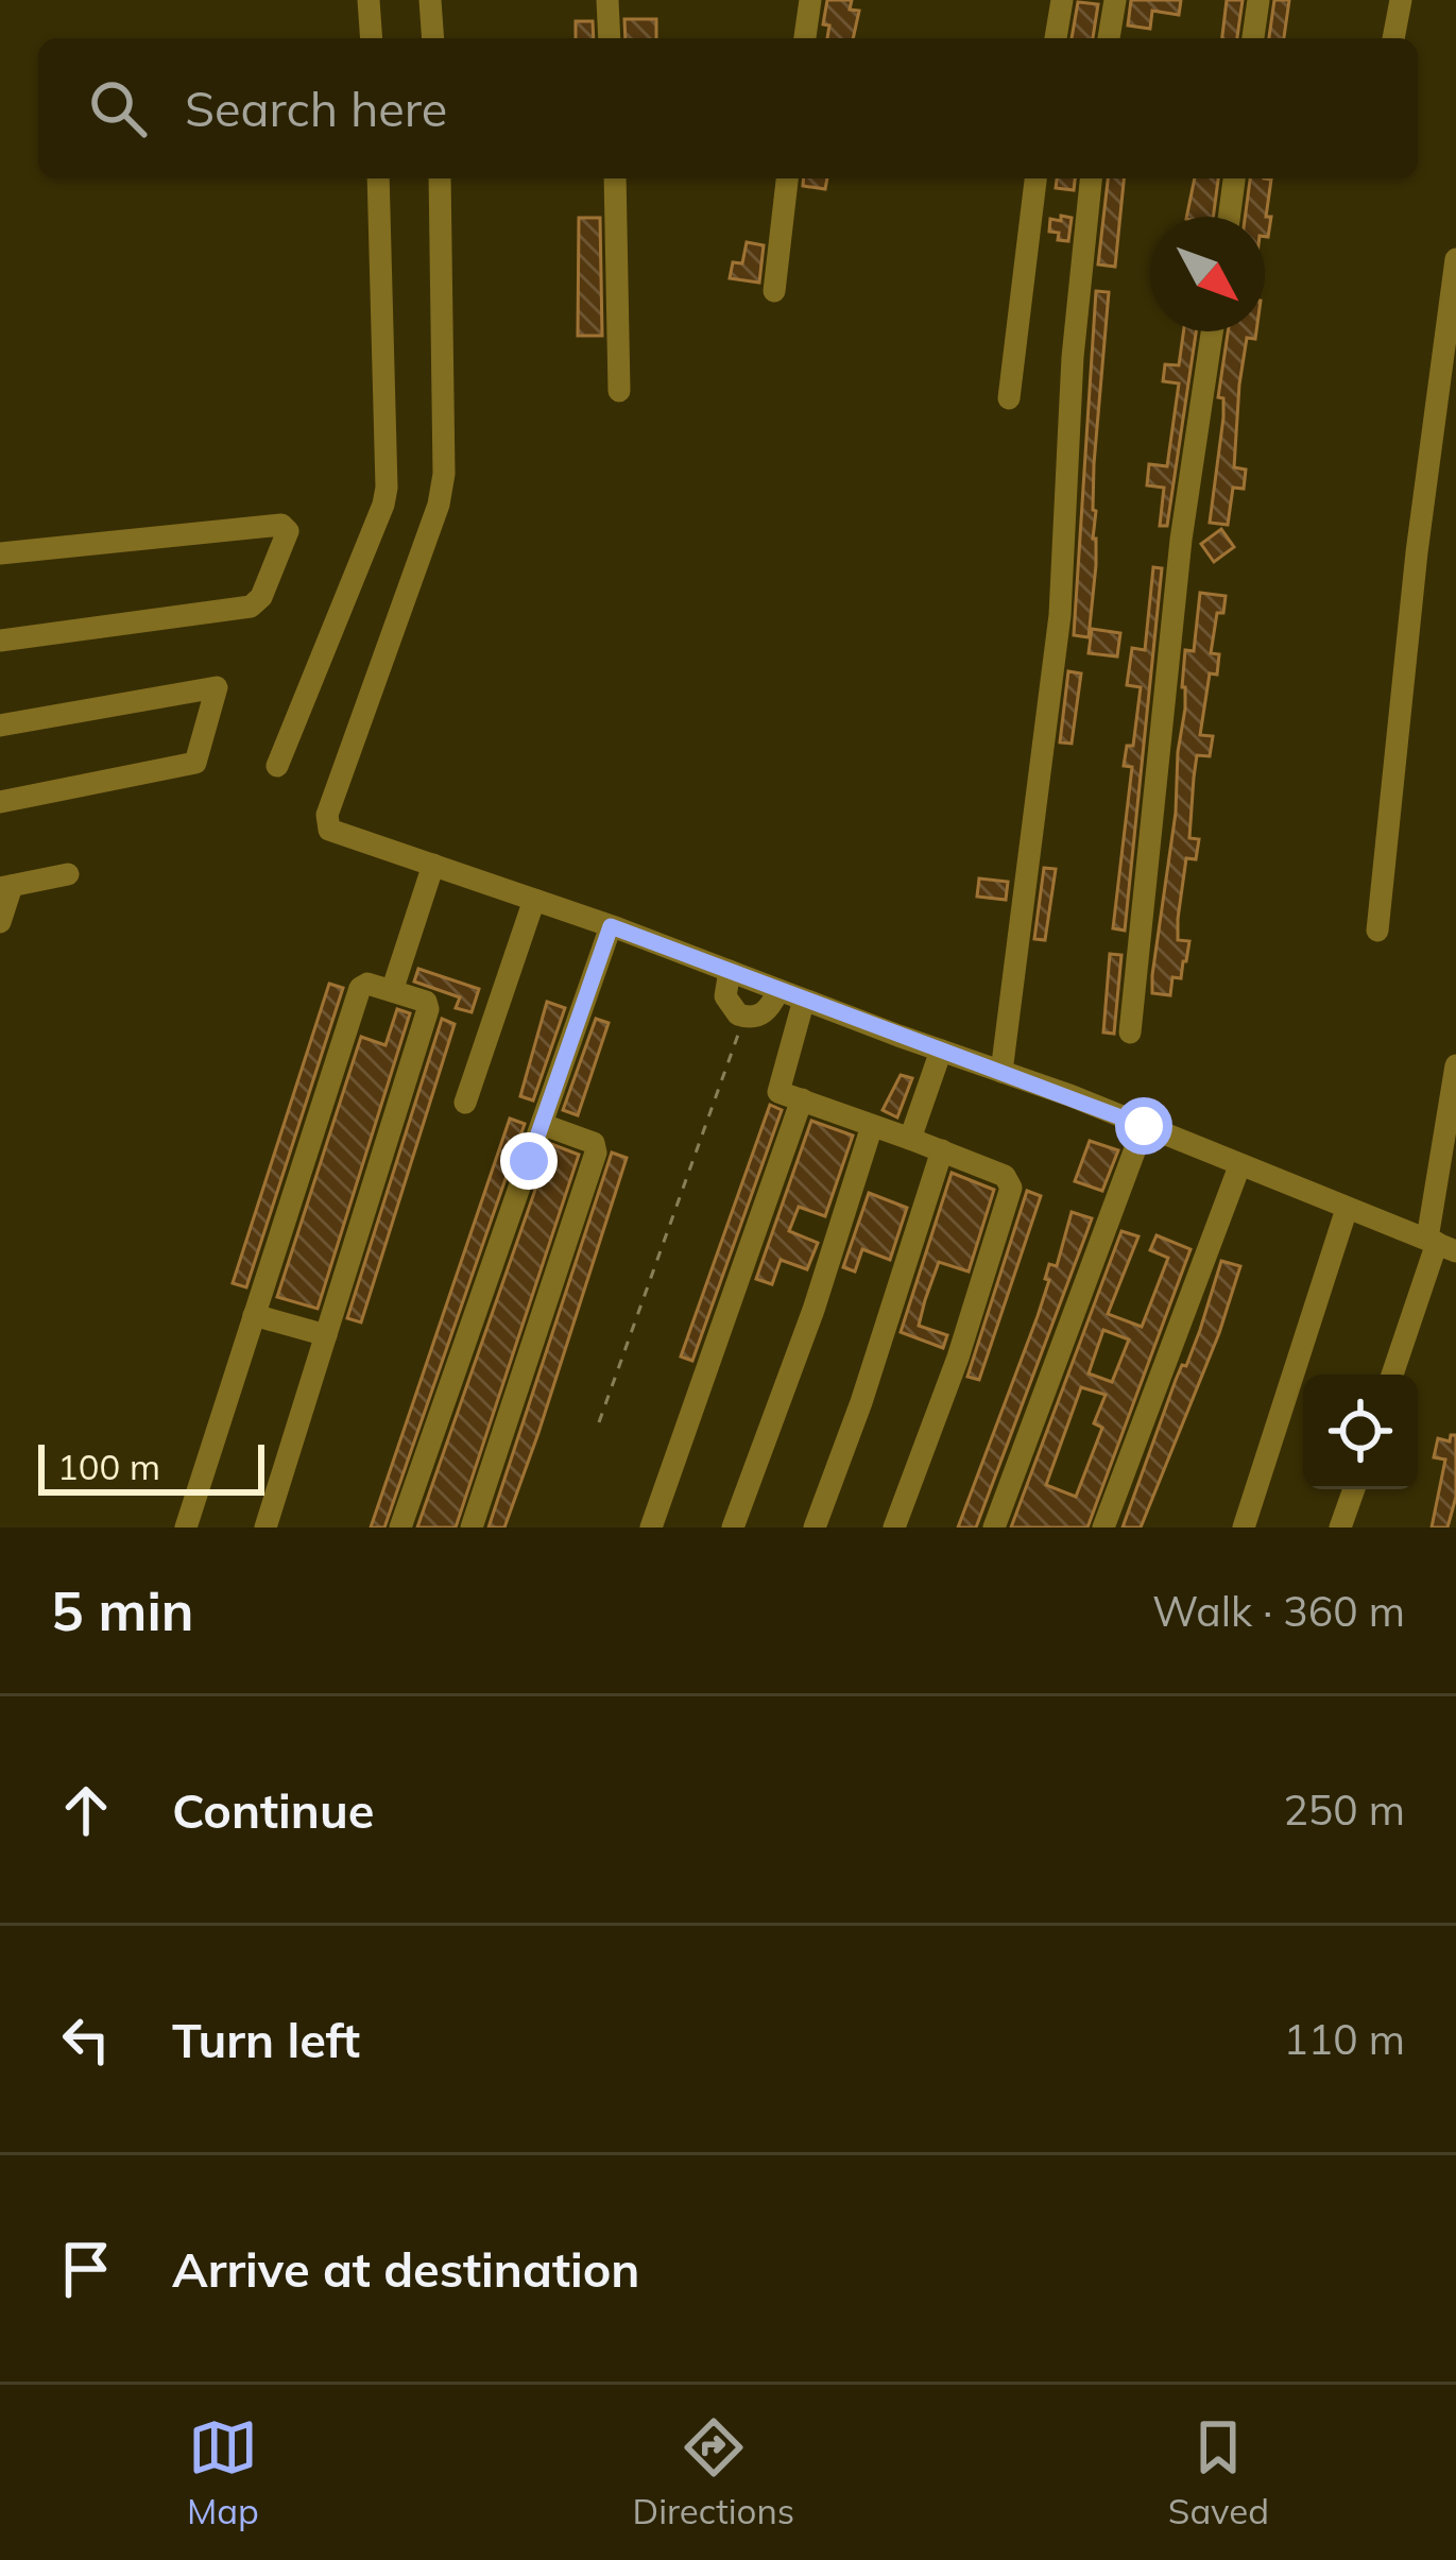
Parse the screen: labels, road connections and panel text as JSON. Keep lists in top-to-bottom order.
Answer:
{
  "scale_bar": "100 m",
  "north": "bottom right",
  "page": {
    "search": "Search here",
    "scale": "100 m",
    "heading": ["5 min", "Walk · 360 m"],
    "list": [
      ["Continue", "250 m"],
      ["Turn left", "110 m"],
      "Arrive at destination"
    ],
    "nav": ["Map", "Directions", "Saved"]
  }
}
